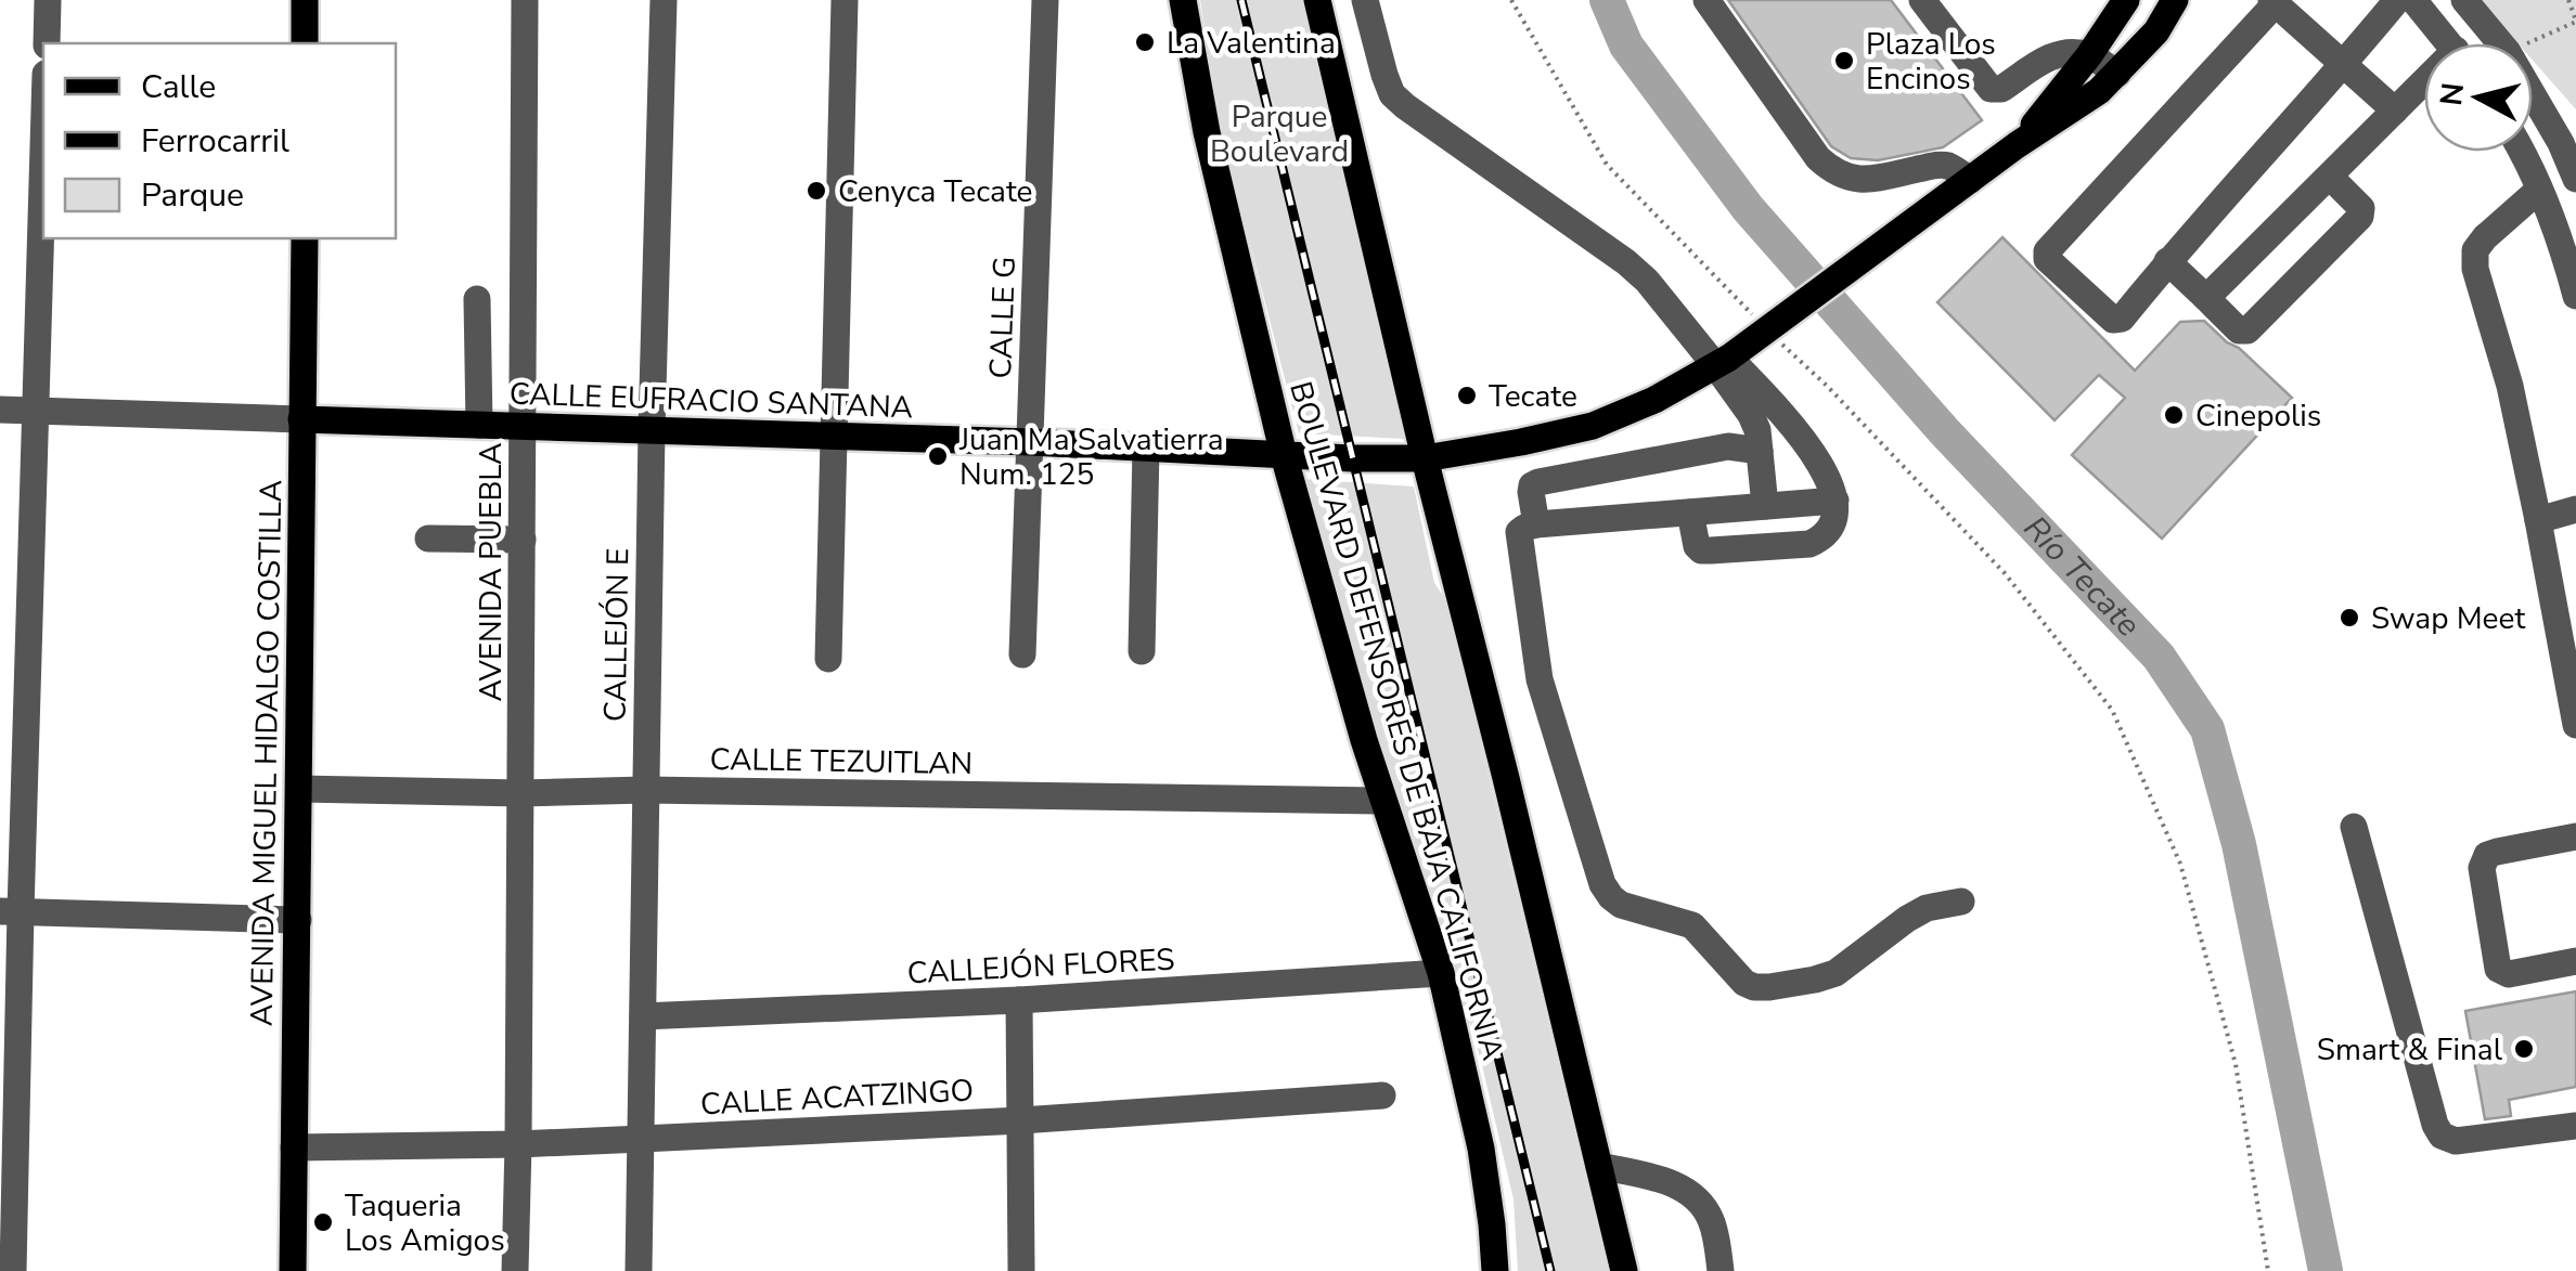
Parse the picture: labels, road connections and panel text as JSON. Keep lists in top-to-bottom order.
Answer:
{
  "streets": {
    "main road": ["CALLE EUFRACIO SANTANA", "BOULEVARD DEFENSORES DE BAJA CALIFORNIA", "AVENIDA MIGUEL HIDALGO COSTILLA"],
    "street": [
      "CALLE G",
      "AVENIDA PUEBLA",
      "CALLEJÓN E",
      "CALLE TEZUITLAN",
      "CALLEJÓN FLORES",
      "CALLE ACATZINGO"
    ]
  },
  "crossings": [
    ["CALLE G", "CALLE EUFRACIO SANTANA"],
    ["CALLE EUFRACIO SANTANA", "AVENIDA PUEBLA"],
    ["CALLE EUFRACIO SANTANA", "CALLEJÓN E"],
    ["CALLE EUFRACIO SANTANA", "BOULEVARD DEFENSORES DE BAJA CALIFORNIA"],
    ["CALLE EUFRACIO SANTANA", "AVENIDA MIGUEL HIDALGO COSTILLA"],
    ["AVENIDA PUEBLA", "CALLE TEZUITLAN"],
    ["AVENIDA PUEBLA", "CALLE ACATZINGO"],
    ["CALLEJÓN E", "CALLE TEZUITLAN"],
    ["CALLEJÓN E", "CALLEJÓN FLORES"],
    ["CALLEJÓN E", "CALLE ACATZINGO"],
    ["BOULEVARD DEFENSORES DE BAJA CALIFORNIA", "CALLE TEZUITLAN"],
    ["BOULEVARD DEFENSORES DE BAJA CALIFORNIA", "CALLEJÓN FLORES"],
    ["AVENIDA MIGUEL HIDALGO COSTILLA", "CALLE TEZUITLAN"],
    ["AVENIDA MIGUEL HIDALGO COSTILLA", "CALLE ACATZINGO"]
  ],
  "water": ["Río Tecate"],
  "parks": ["Parque Boulevard"],
  "places": [
    "La Valentina",
    "Plaza Los Encinos",
    "Cenyca Tecate",
    "Tecate",
    "Cinepolis",
    "Juan Ma Salvatierra Num. 125",
    "Swap Meet",
    "Smart & Final",
    "Taqueria Los Amigos"
  ],
  "legend": ["Calle", "Ferrocarril", "Parque"],
  "north": "left"
}
